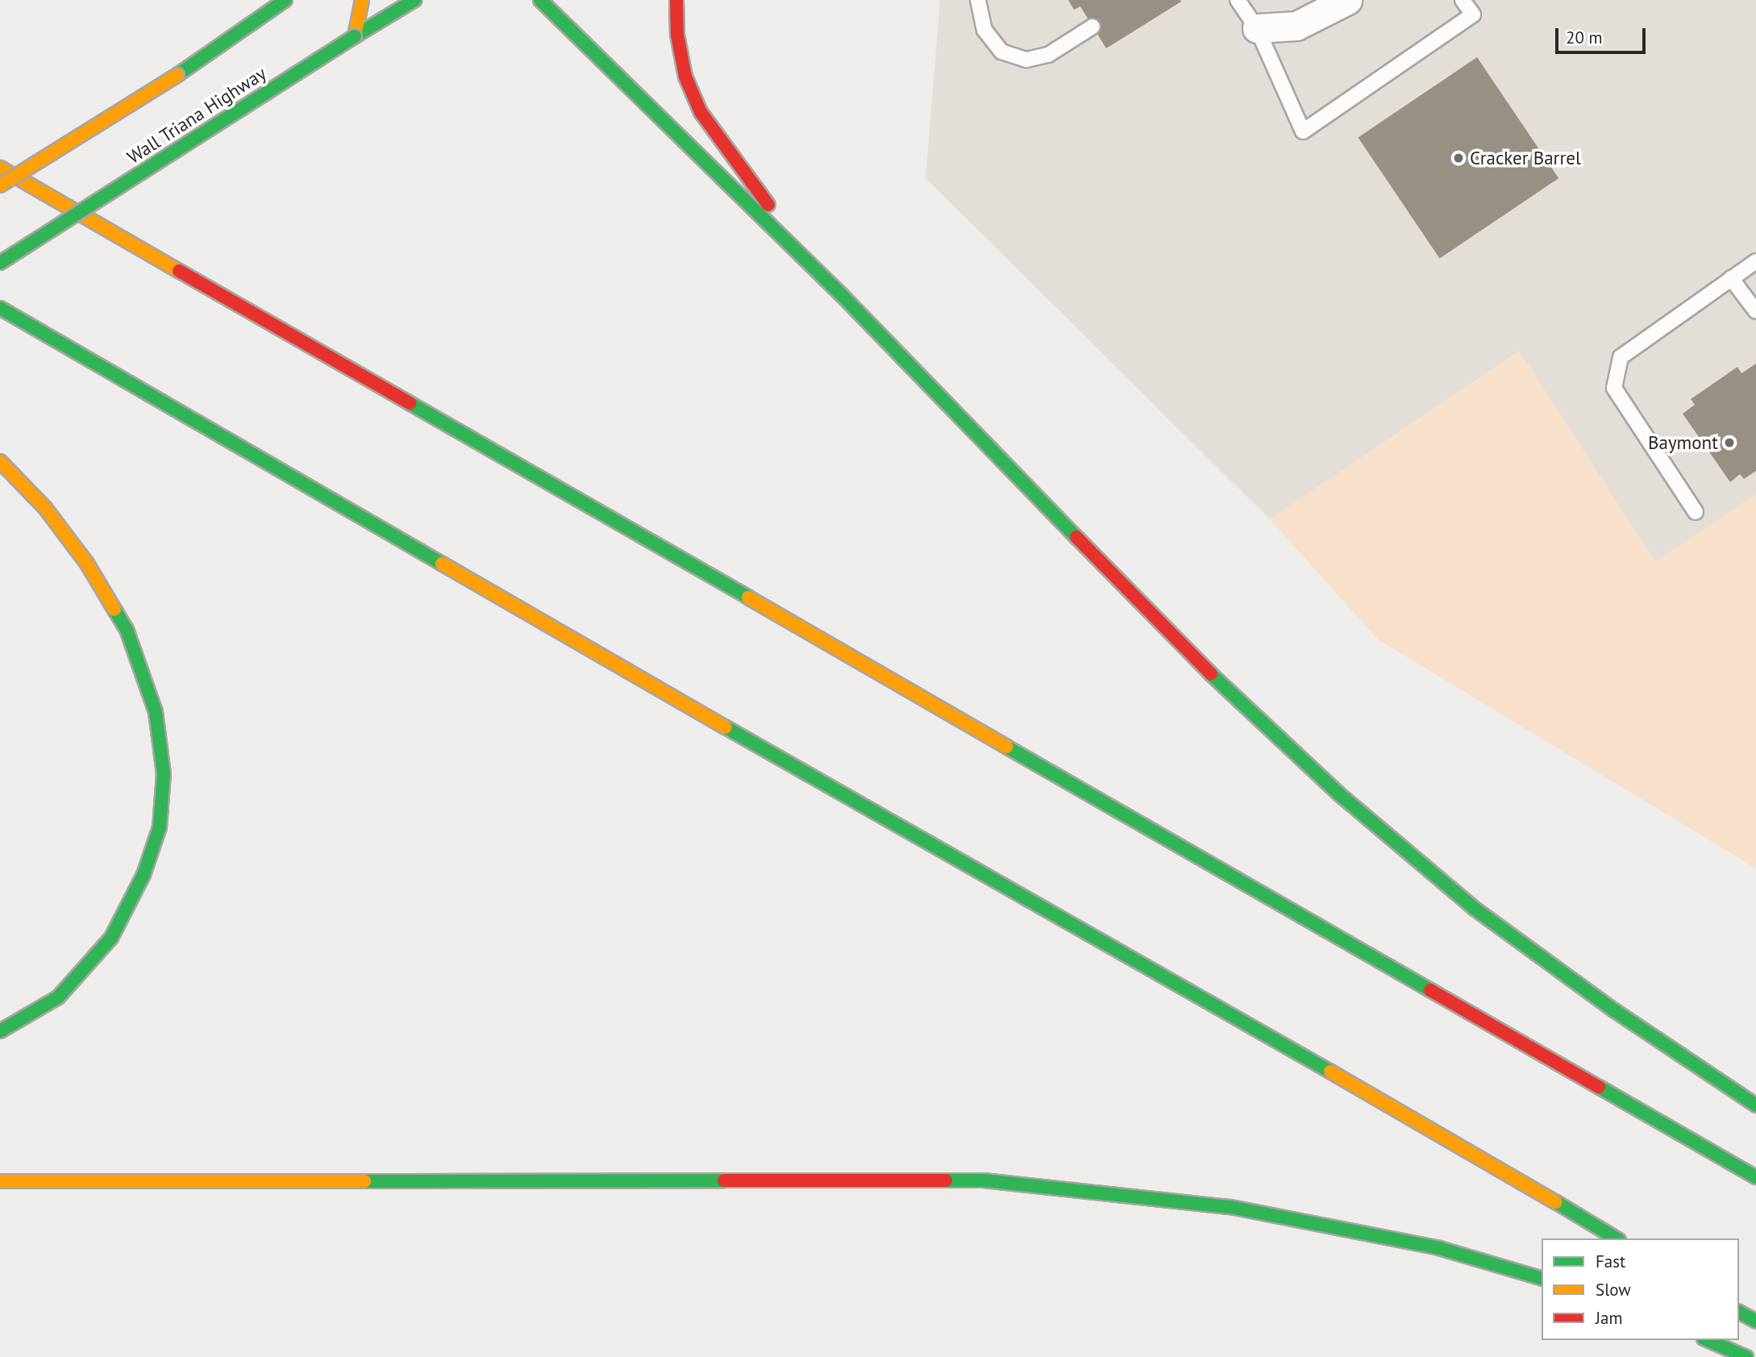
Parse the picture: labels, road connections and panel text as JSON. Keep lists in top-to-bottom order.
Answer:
{
  "streets": {
    "main road": ["Wall Triana Highway"]
  },
  "places": ["Cracker Barrel", "Baymont"],
  "legend": ["Fast", "Slow", "Jam"],
  "scale_bar": "20 m"
}
